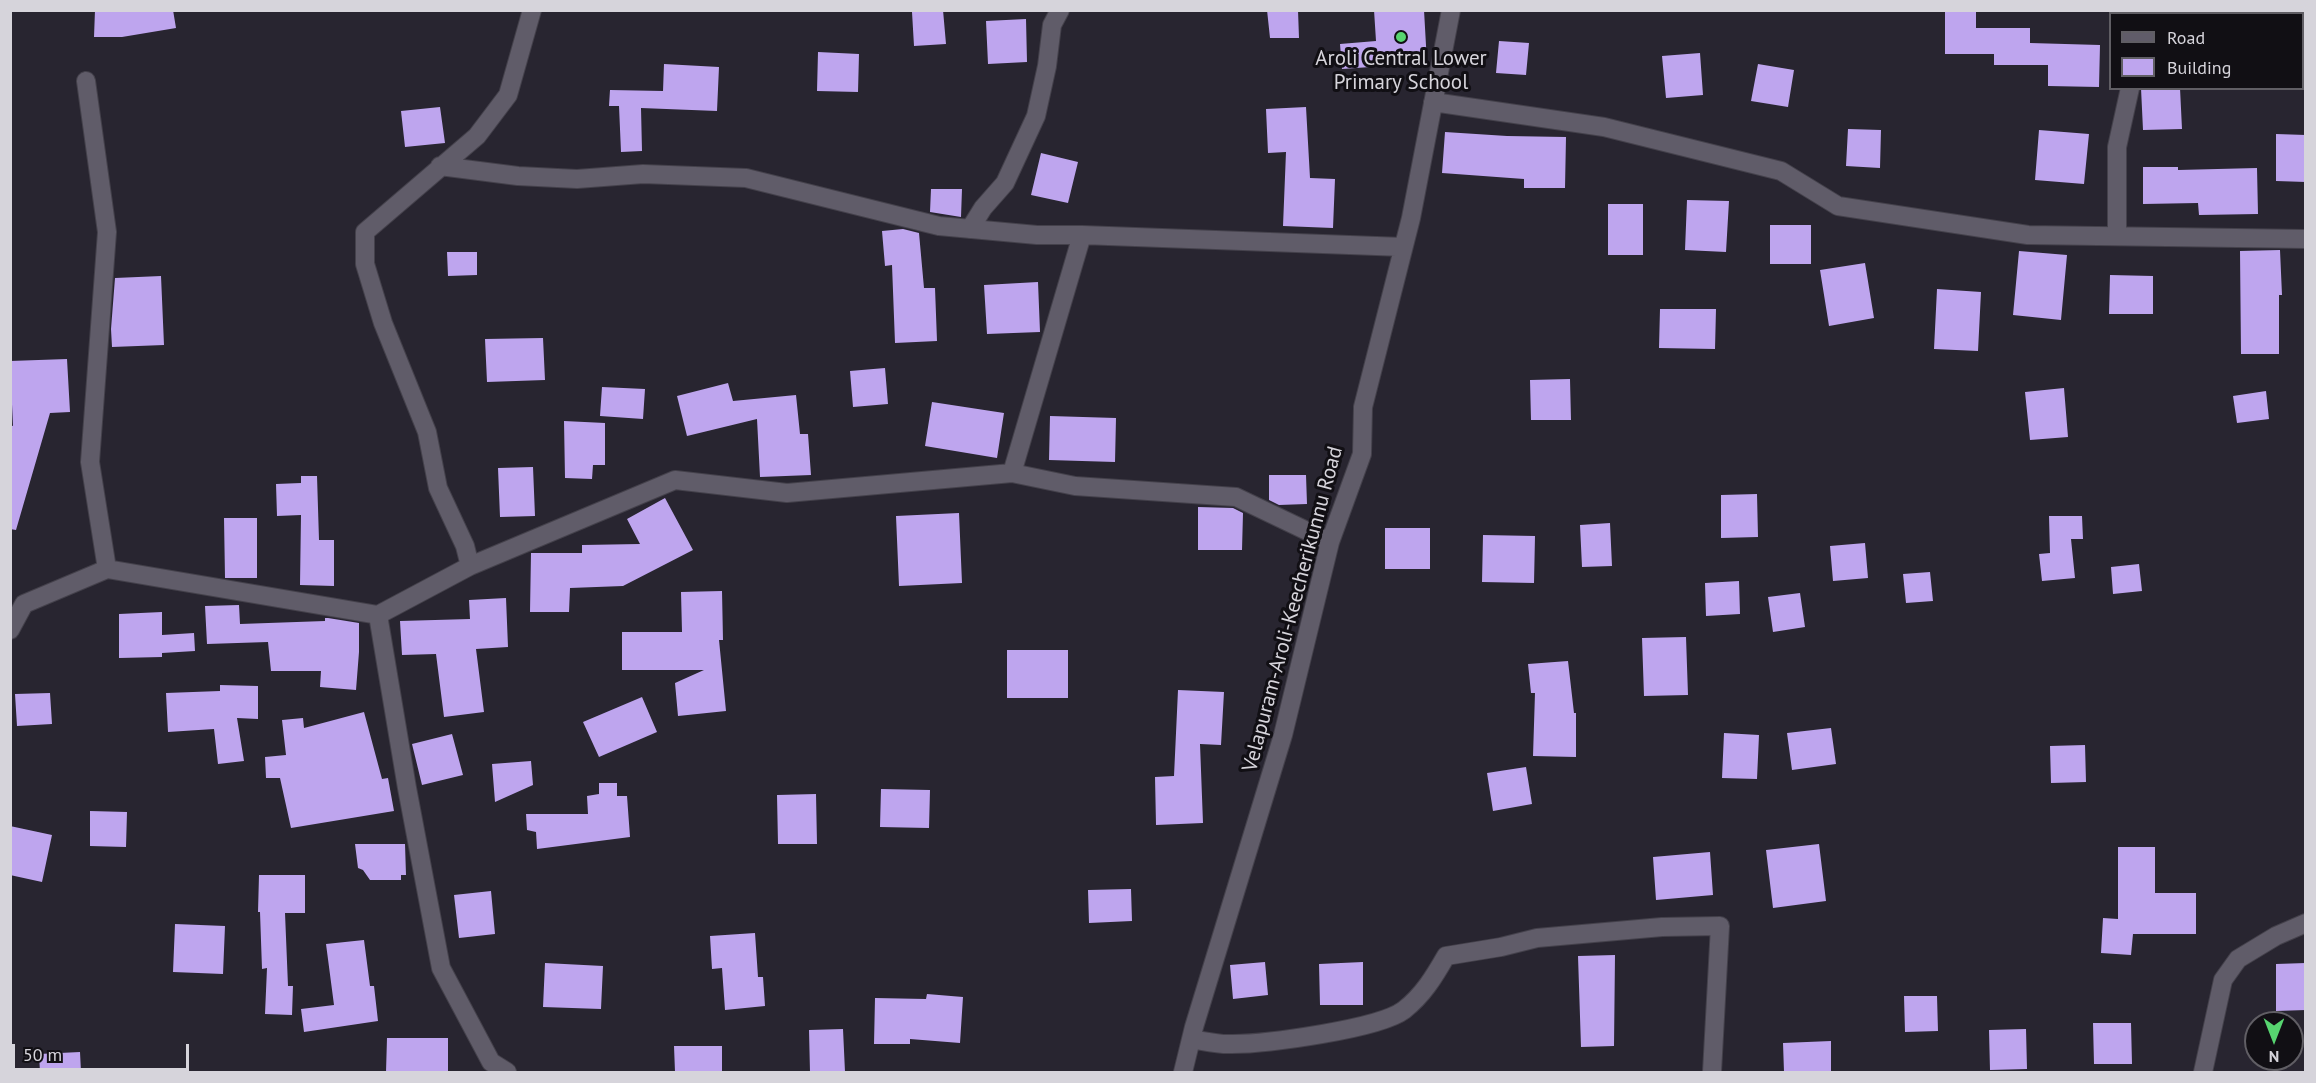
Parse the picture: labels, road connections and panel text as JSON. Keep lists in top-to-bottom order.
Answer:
{
  "streets": {
    "street": ["Velapuram-Aroli-Keecherikunnu Road"]
  },
  "places": ["Aroli Central Lower Primary School"],
  "legend": ["Road", "Building"],
  "scale_bar": "50 m",
  "north": "bottom"
}
